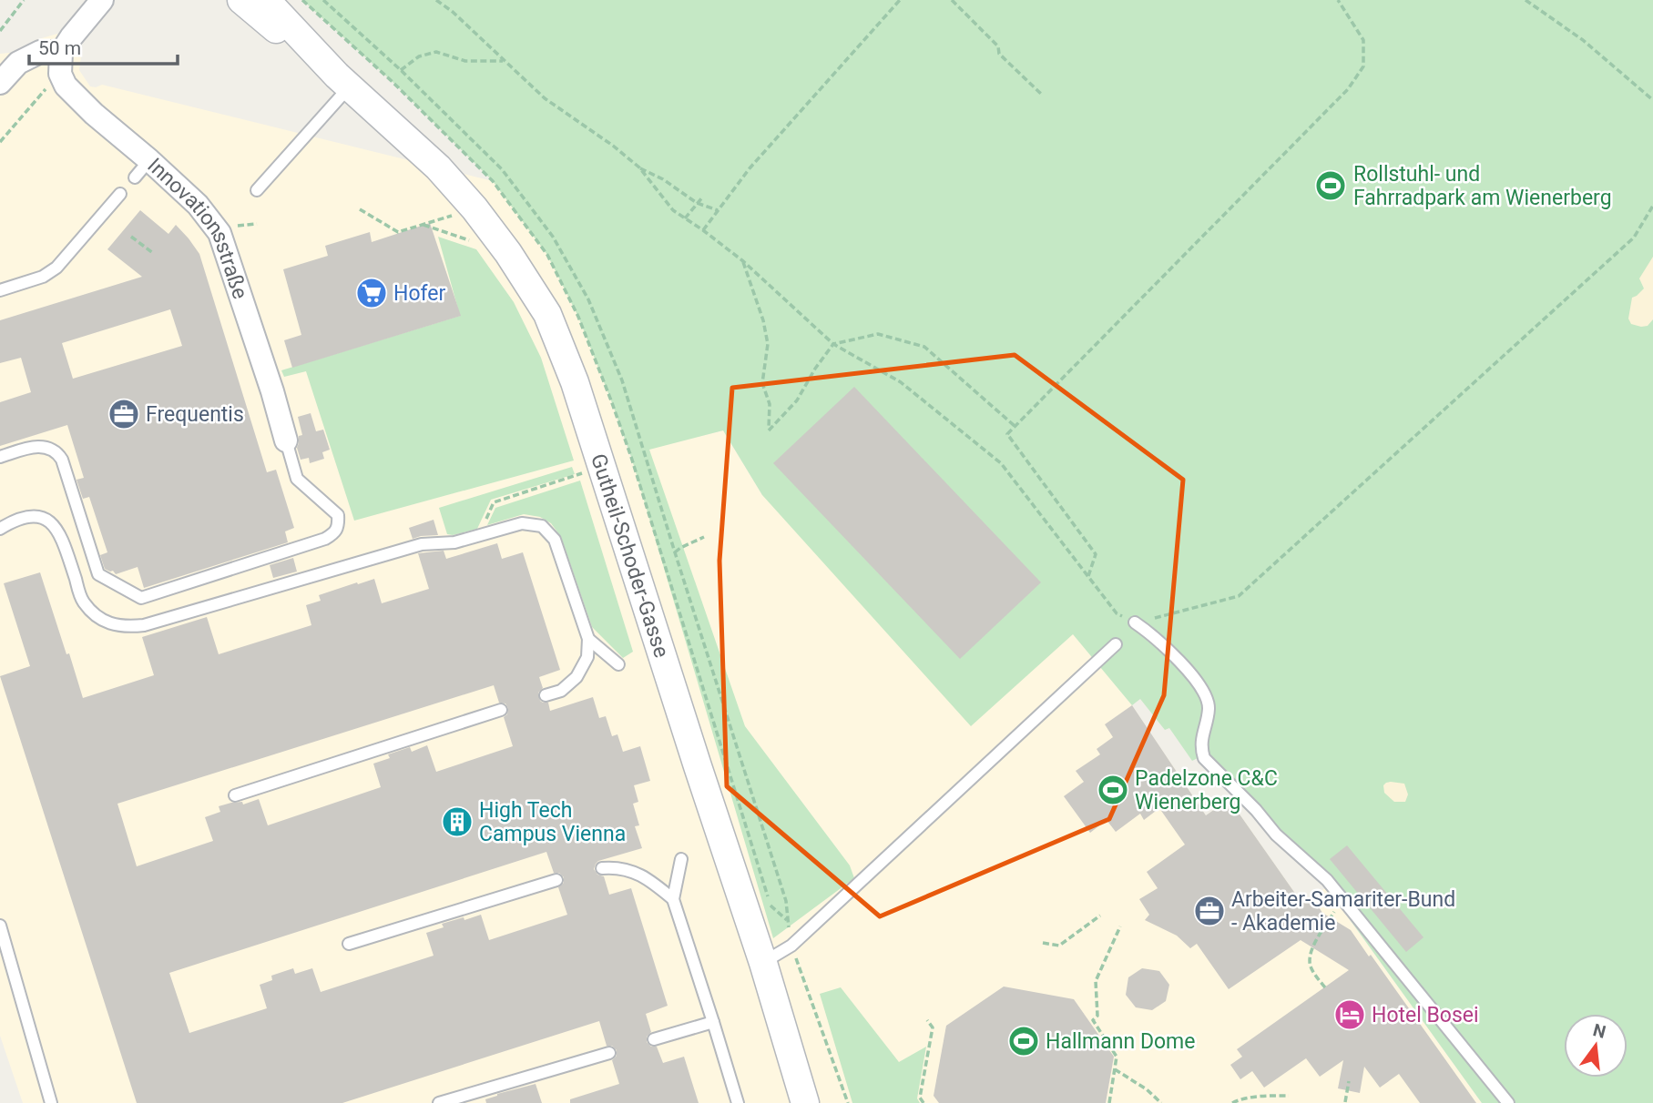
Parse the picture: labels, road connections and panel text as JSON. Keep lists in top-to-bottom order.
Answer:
{
  "streets": {
    "street": ["Innovationsstraße", "Gutheil-Schoder-Gasse"]
  },
  "places": {
    "sports": ["Rollstuhl- und Fahrradpark am Wienerberg", "Padelzone C&C Wienerberg", "Hallmann Dome"],
    "supermarket": ["Hofer"],
    "office": ["Frequentis", "Arbeiter-Samariter-Bund - Akademie"],
    "building": ["High Tech Campus Vienna"],
    "hotel": ["Hotel Bosei"]
  },
  "scale_bar": "50 m",
  "north": "top"
}
